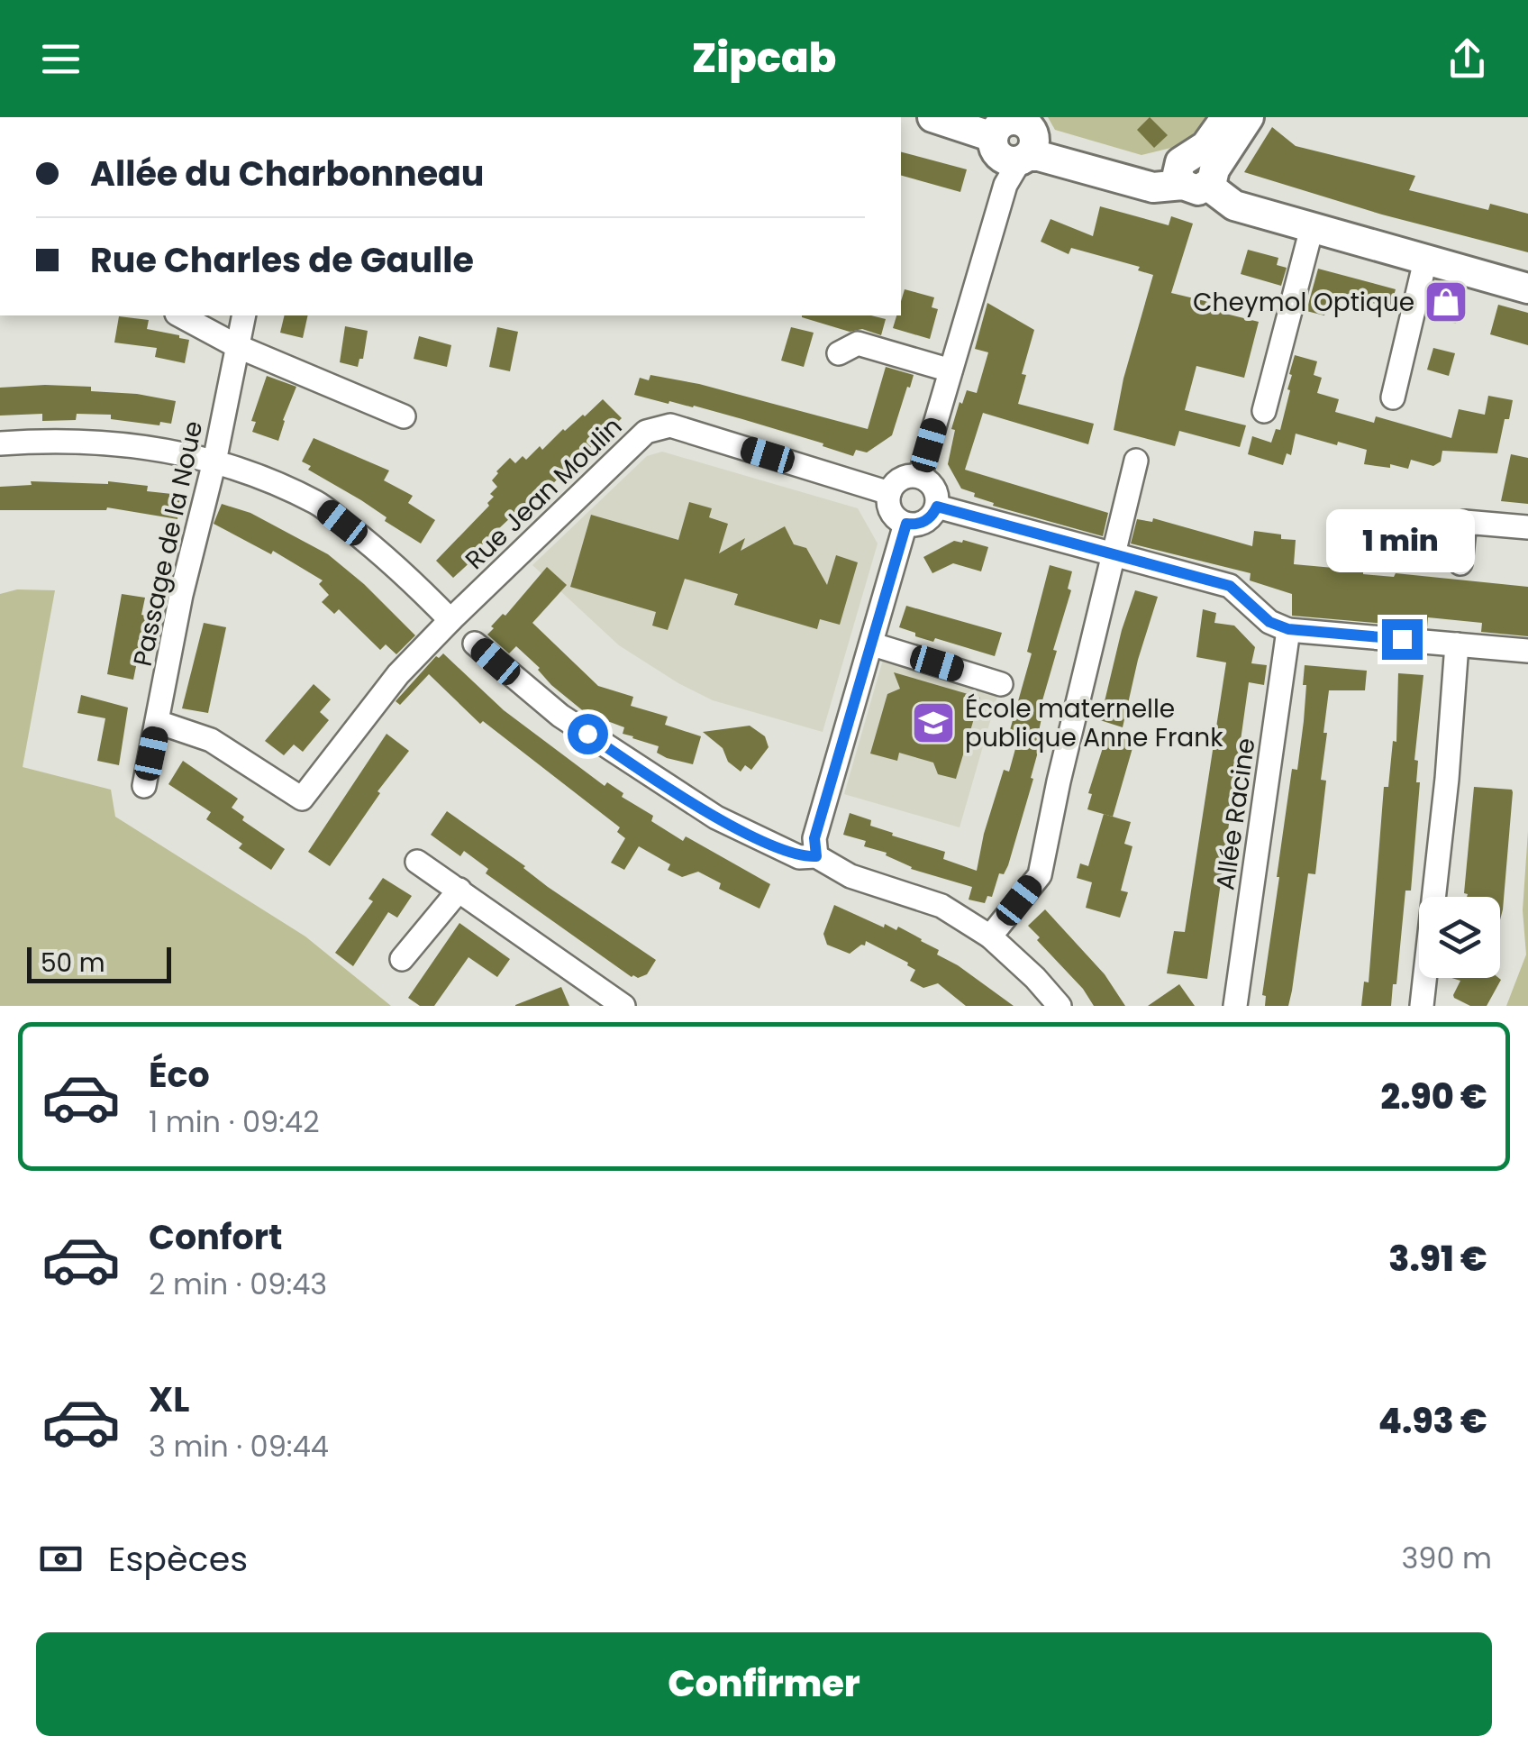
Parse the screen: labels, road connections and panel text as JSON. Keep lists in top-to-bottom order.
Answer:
{
  "streets": {
    "street": ["Rue Jean Moulin", "Passage de la Noue", "Allée Racine"]
  },
  "crossings": [
    ["Rue Jean Moulin", "Passage de la Noue"]
  ],
  "places": {
    "shop": ["Cheymol Optique"],
    "school or university": ["École maternelle publique Anne Frank"]
  },
  "scale_bar": "50 m",
  "page": {
    "header": "Zipcab",
    "banner": ["Allée du Charbonneau", "Rue Charles de Gaulle"],
    "bubble": "1 min",
    "scale": "50 m",
    "list": [
      {
        "name": "Éco",
        "note": "1 min · 09:42",
        "value": "2.90 €"
      },
      {
        "name": "Confort",
        "note": "2 min · 09:43",
        "value": "3.91 €"
      },
      {
        "name": "XL",
        "note": "3 min · 09:44",
        "value": "4.93 €"
      }
    ],
    "pay": ["Espèces", "390 m"],
    "buttons": "Confirmer"
  }
}
